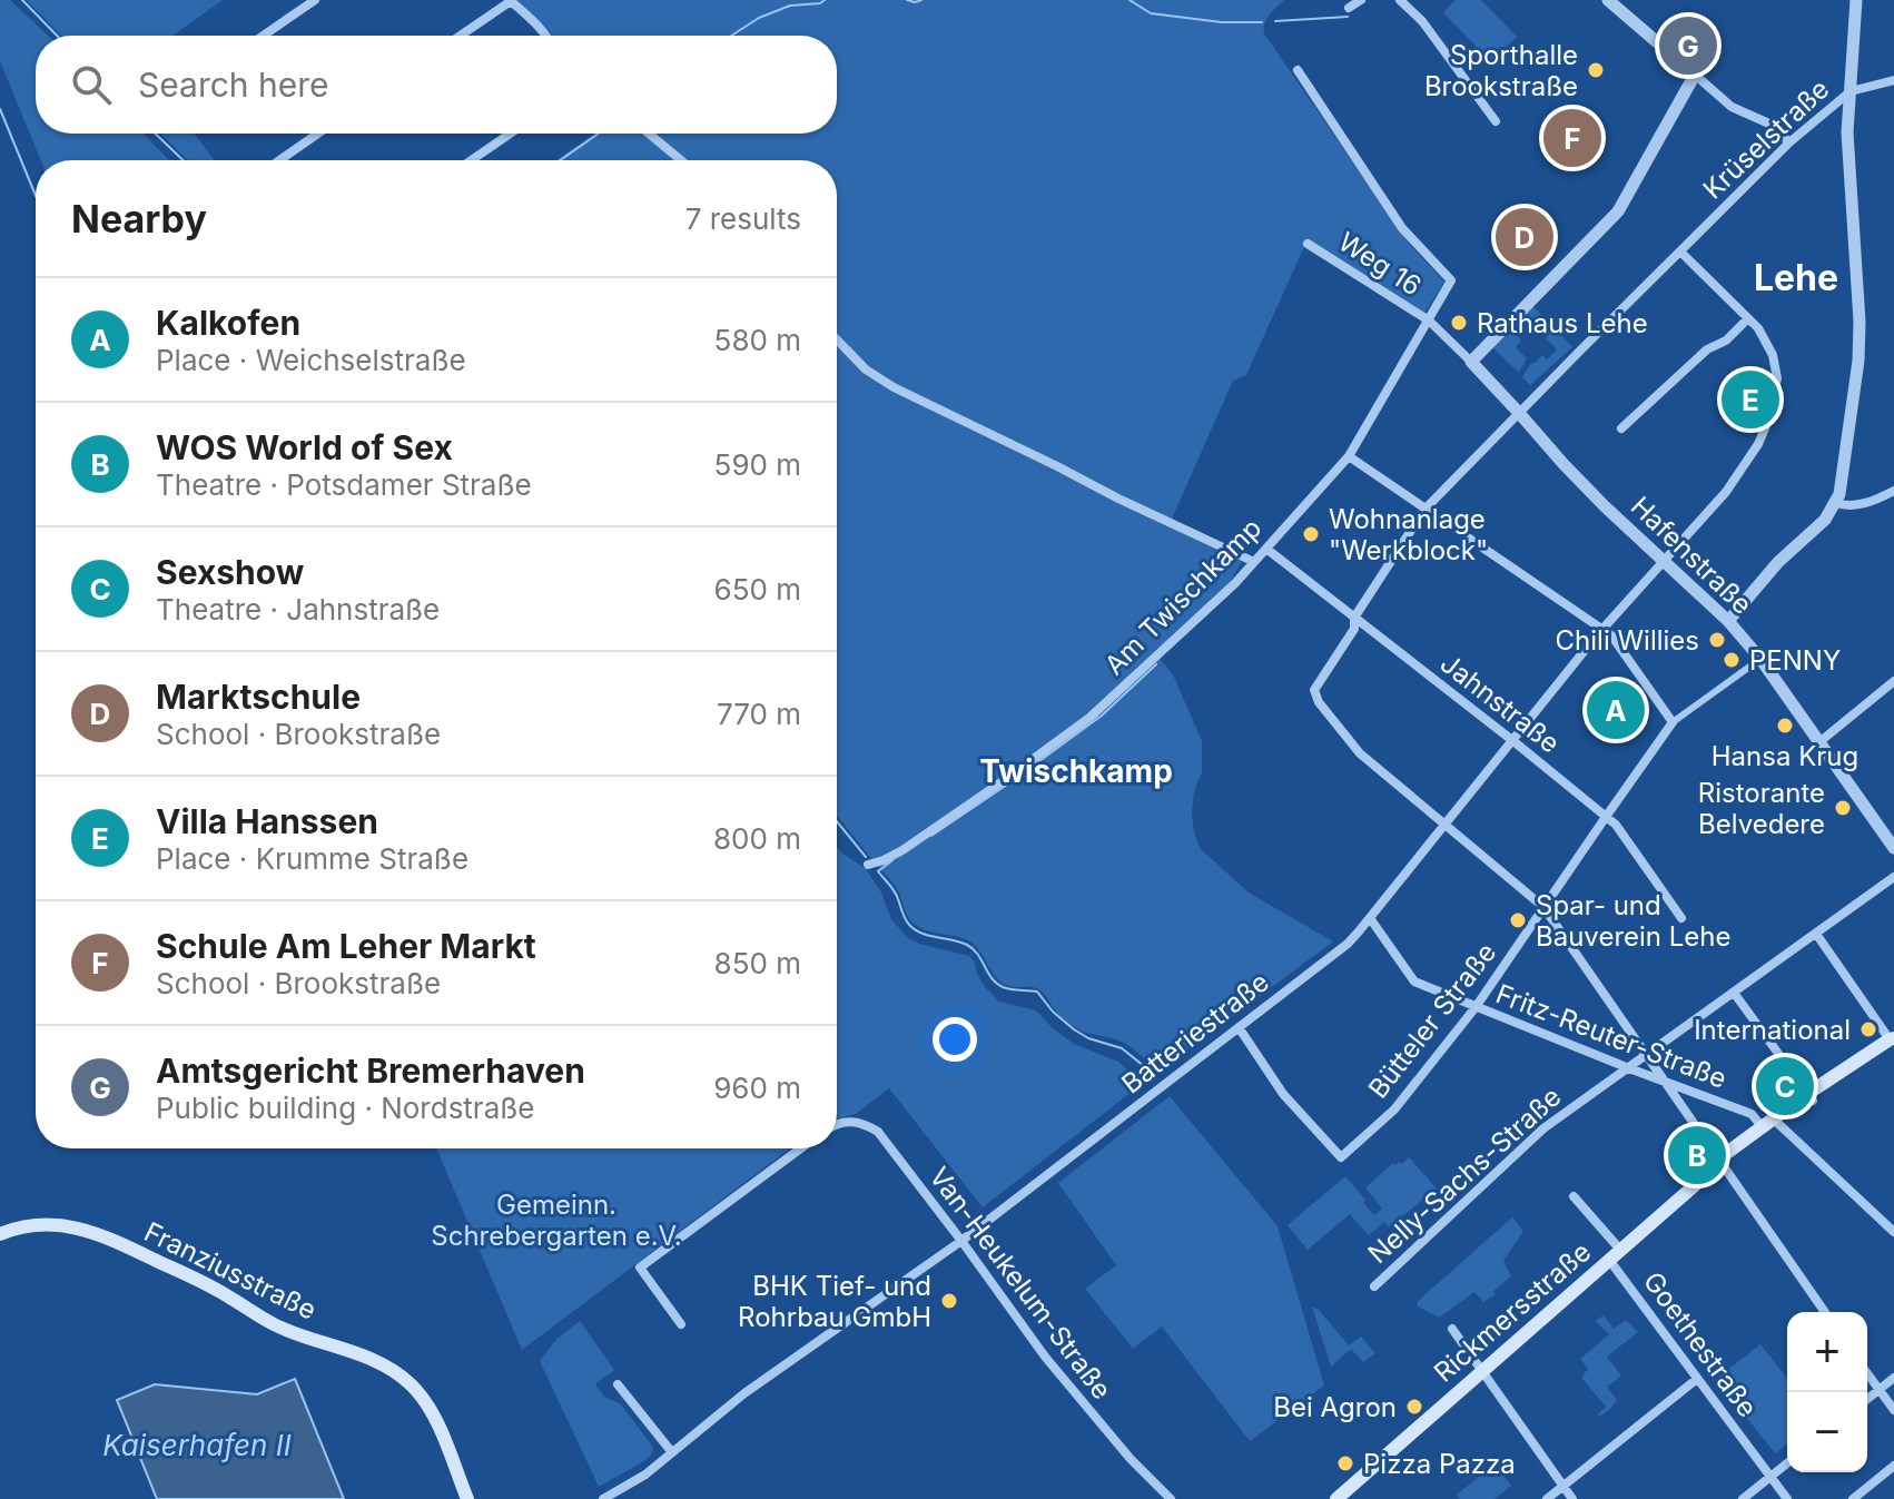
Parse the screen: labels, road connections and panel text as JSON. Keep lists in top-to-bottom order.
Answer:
{
  "streets": {
    "main road": ["Franziusstraße", "Rickmersstraße"],
    "street": [
      "Krüselstraße",
      "Weg 16",
      "Hafenstraße",
      "Am Twischkamp",
      "Jahnstraße",
      "Bütteler Straße",
      "Batteriestraße",
      "Fritz-Reuter-Straße",
      "Nelly-Sachs-Straße",
      "Van-Heukelum-Straße",
      "Goethestraße"
    ]
  },
  "crossings": [
    ["Krüselstraße", "Hafenstraße"],
    ["Krüselstraße", "Jahnstraße"],
    ["Krüselstraße", "Batteriestraße"],
    ["Weg 16", "Hafenstraße"],
    ["Weg 16", "Am Twischkamp"],
    ["Hafenstraße", "Am Twischkamp"],
    ["Hafenstraße", "Bütteler Straße"],
    ["Hafenstraße", "Batteriestraße"],
    ["Am Twischkamp", "Jahnstraße"],
    ["Jahnstraße", "Bütteler Straße"],
    ["Jahnstraße", "Batteriestraße"],
    ["Bütteler Straße", "Batteriestraße"],
    ["Bütteler Straße", "Fritz-Reuter-Straße"],
    ["Batteriestraße", "Fritz-Reuter-Straße"],
    ["Batteriestraße", "Van-Heukelum-Straße"],
    ["Fritz-Reuter-Straße", "Nelly-Sachs-Straße"],
    ["Fritz-Reuter-Straße", "Rickmersstraße"],
    ["Rickmersstraße", "Goethestraße"]
  ],
  "districts": ["Lehe", "Twischkamp"],
  "water": ["Kaiserhafen II"],
  "parks": ["Gemeinn. Schrebergarten e.V."],
  "places": [
    "Sporthalle Brookstraße",
    "Rathaus Lehe",
    "Wohnanlage \"Werkblock\"",
    "Chili Willies",
    "PENNY",
    "Hansa Krug",
    "Ristorante Belvedere",
    "Spar- und Bauverein Lehe",
    "International",
    "BHK Tief- und Rohrbau GmbH",
    "Bei Agron",
    "Pizza Pazza"
  ],
  "page": {
    "pins": [
      "G",
      "F",
      "D",
      "E",
      "A",
      "C",
      "B"
    ],
    "search": "Search here",
    "heading": ["Nearby", "7 results"],
    "list": [
      {
        "mark": "A",
        "name": "Kalkofen",
        "note": "Place · Weichselstraße",
        "value": "580 m"
      },
      {
        "mark": "B",
        "name": "WOS World of Sex",
        "note": "Theatre · Potsdamer Straße",
        "value": "590 m"
      },
      {
        "mark": "C",
        "name": "Sexshow",
        "note": "Theatre · Jahnstraße",
        "value": "650 m"
      },
      {
        "mark": "D",
        "name": "Marktschule",
        "note": "School · Brookstraße",
        "value": "770 m"
      },
      {
        "mark": "E",
        "name": "Villa Hanssen",
        "note": "Place · Krumme Straße",
        "value": "800 m"
      },
      {
        "mark": "F",
        "name": "Schule Am Leher Markt",
        "note": "School · Brookstraße",
        "value": "850 m"
      },
      {
        "mark": "G",
        "name": "Amtsgericht Bremerhaven",
        "note": "Public building · Nordstraße",
        "value": "960 m"
      }
    ],
    "map_buttons": ["+", "−"]
  }
}
